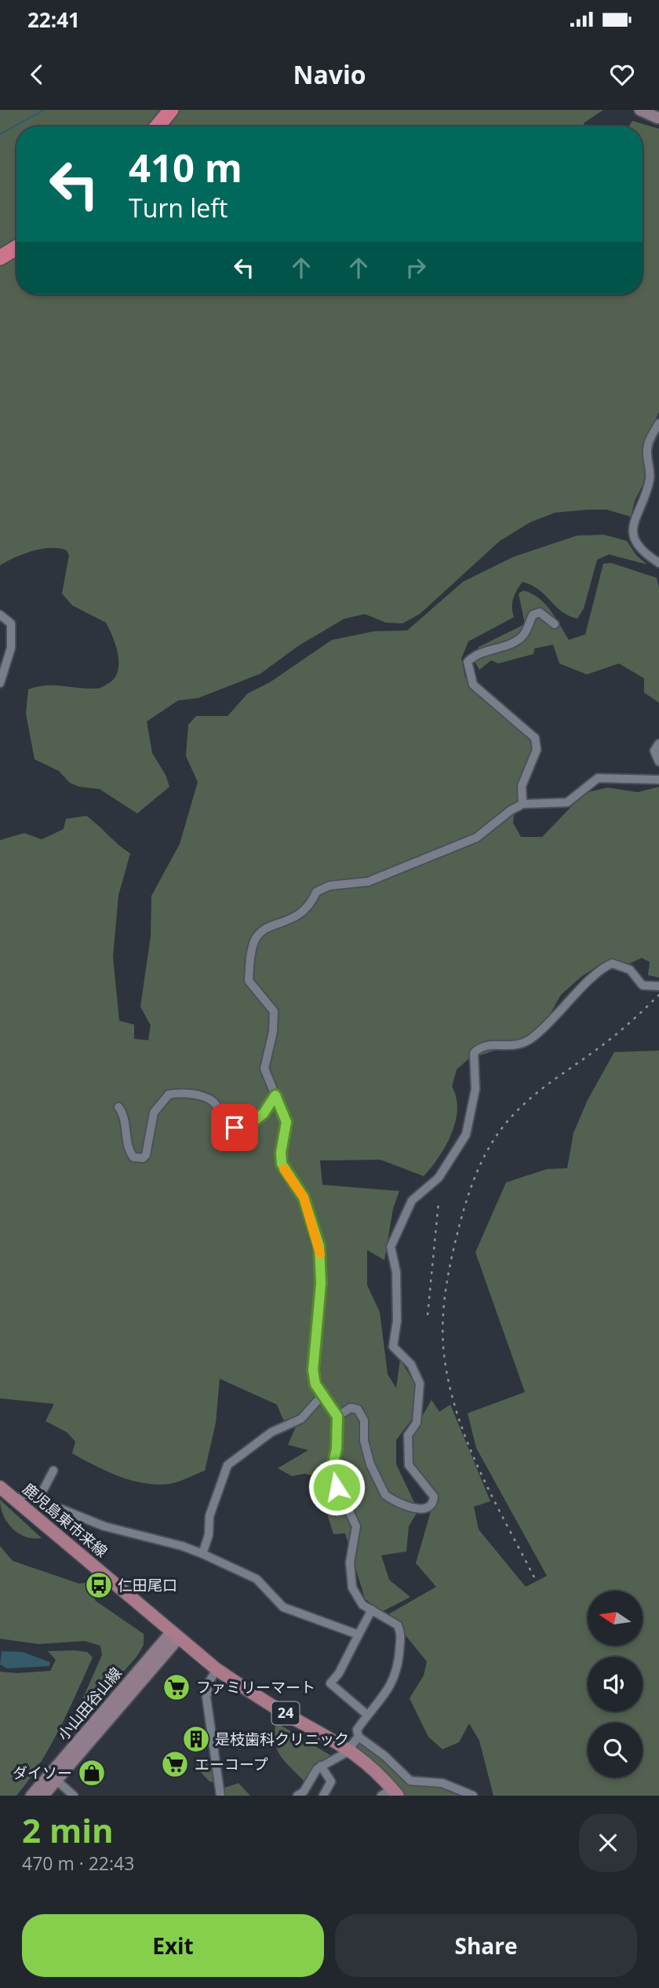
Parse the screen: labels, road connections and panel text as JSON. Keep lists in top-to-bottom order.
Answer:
{
  "streets": {
    "main road": ["鹿児島東市来線", "小山田谷山線", "24"]
  },
  "crossings": [
    ["鹿児島東市来線", "小山田谷山線"]
  ],
  "places": {
    "bus stop": ["仁田尾口"],
    "supermarket": ["ファミリーマート", "エーコープ"],
    "building": ["是枝歯科クリニック"],
    "shop": ["ダイソー"]
  },
  "north": "left",
  "page": {
    "status": "22:41",
    "header": "Navio",
    "turn": ["410 m", "Turn left"],
    "heading": ["2 min", "470 m · 22:43"],
    "buttons": ["Exit", "Share"]
  }
}
